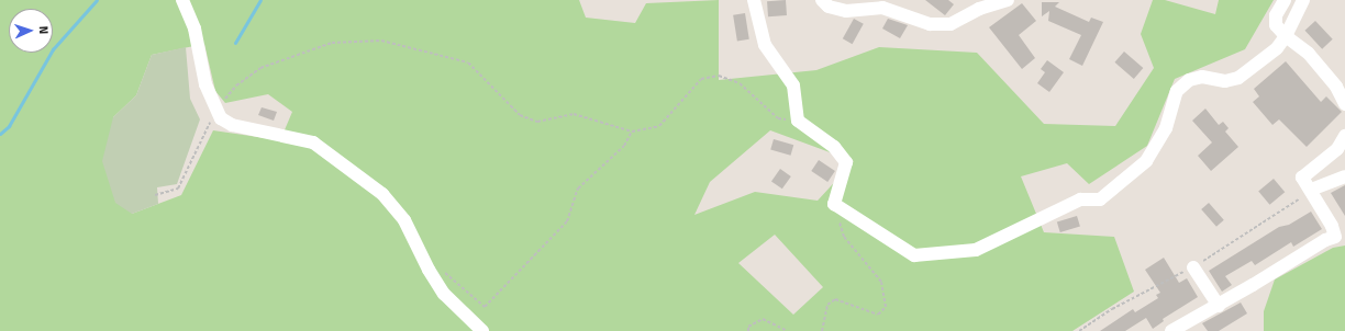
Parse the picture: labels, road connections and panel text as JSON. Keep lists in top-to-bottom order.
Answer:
{
  "north": "right"
}
